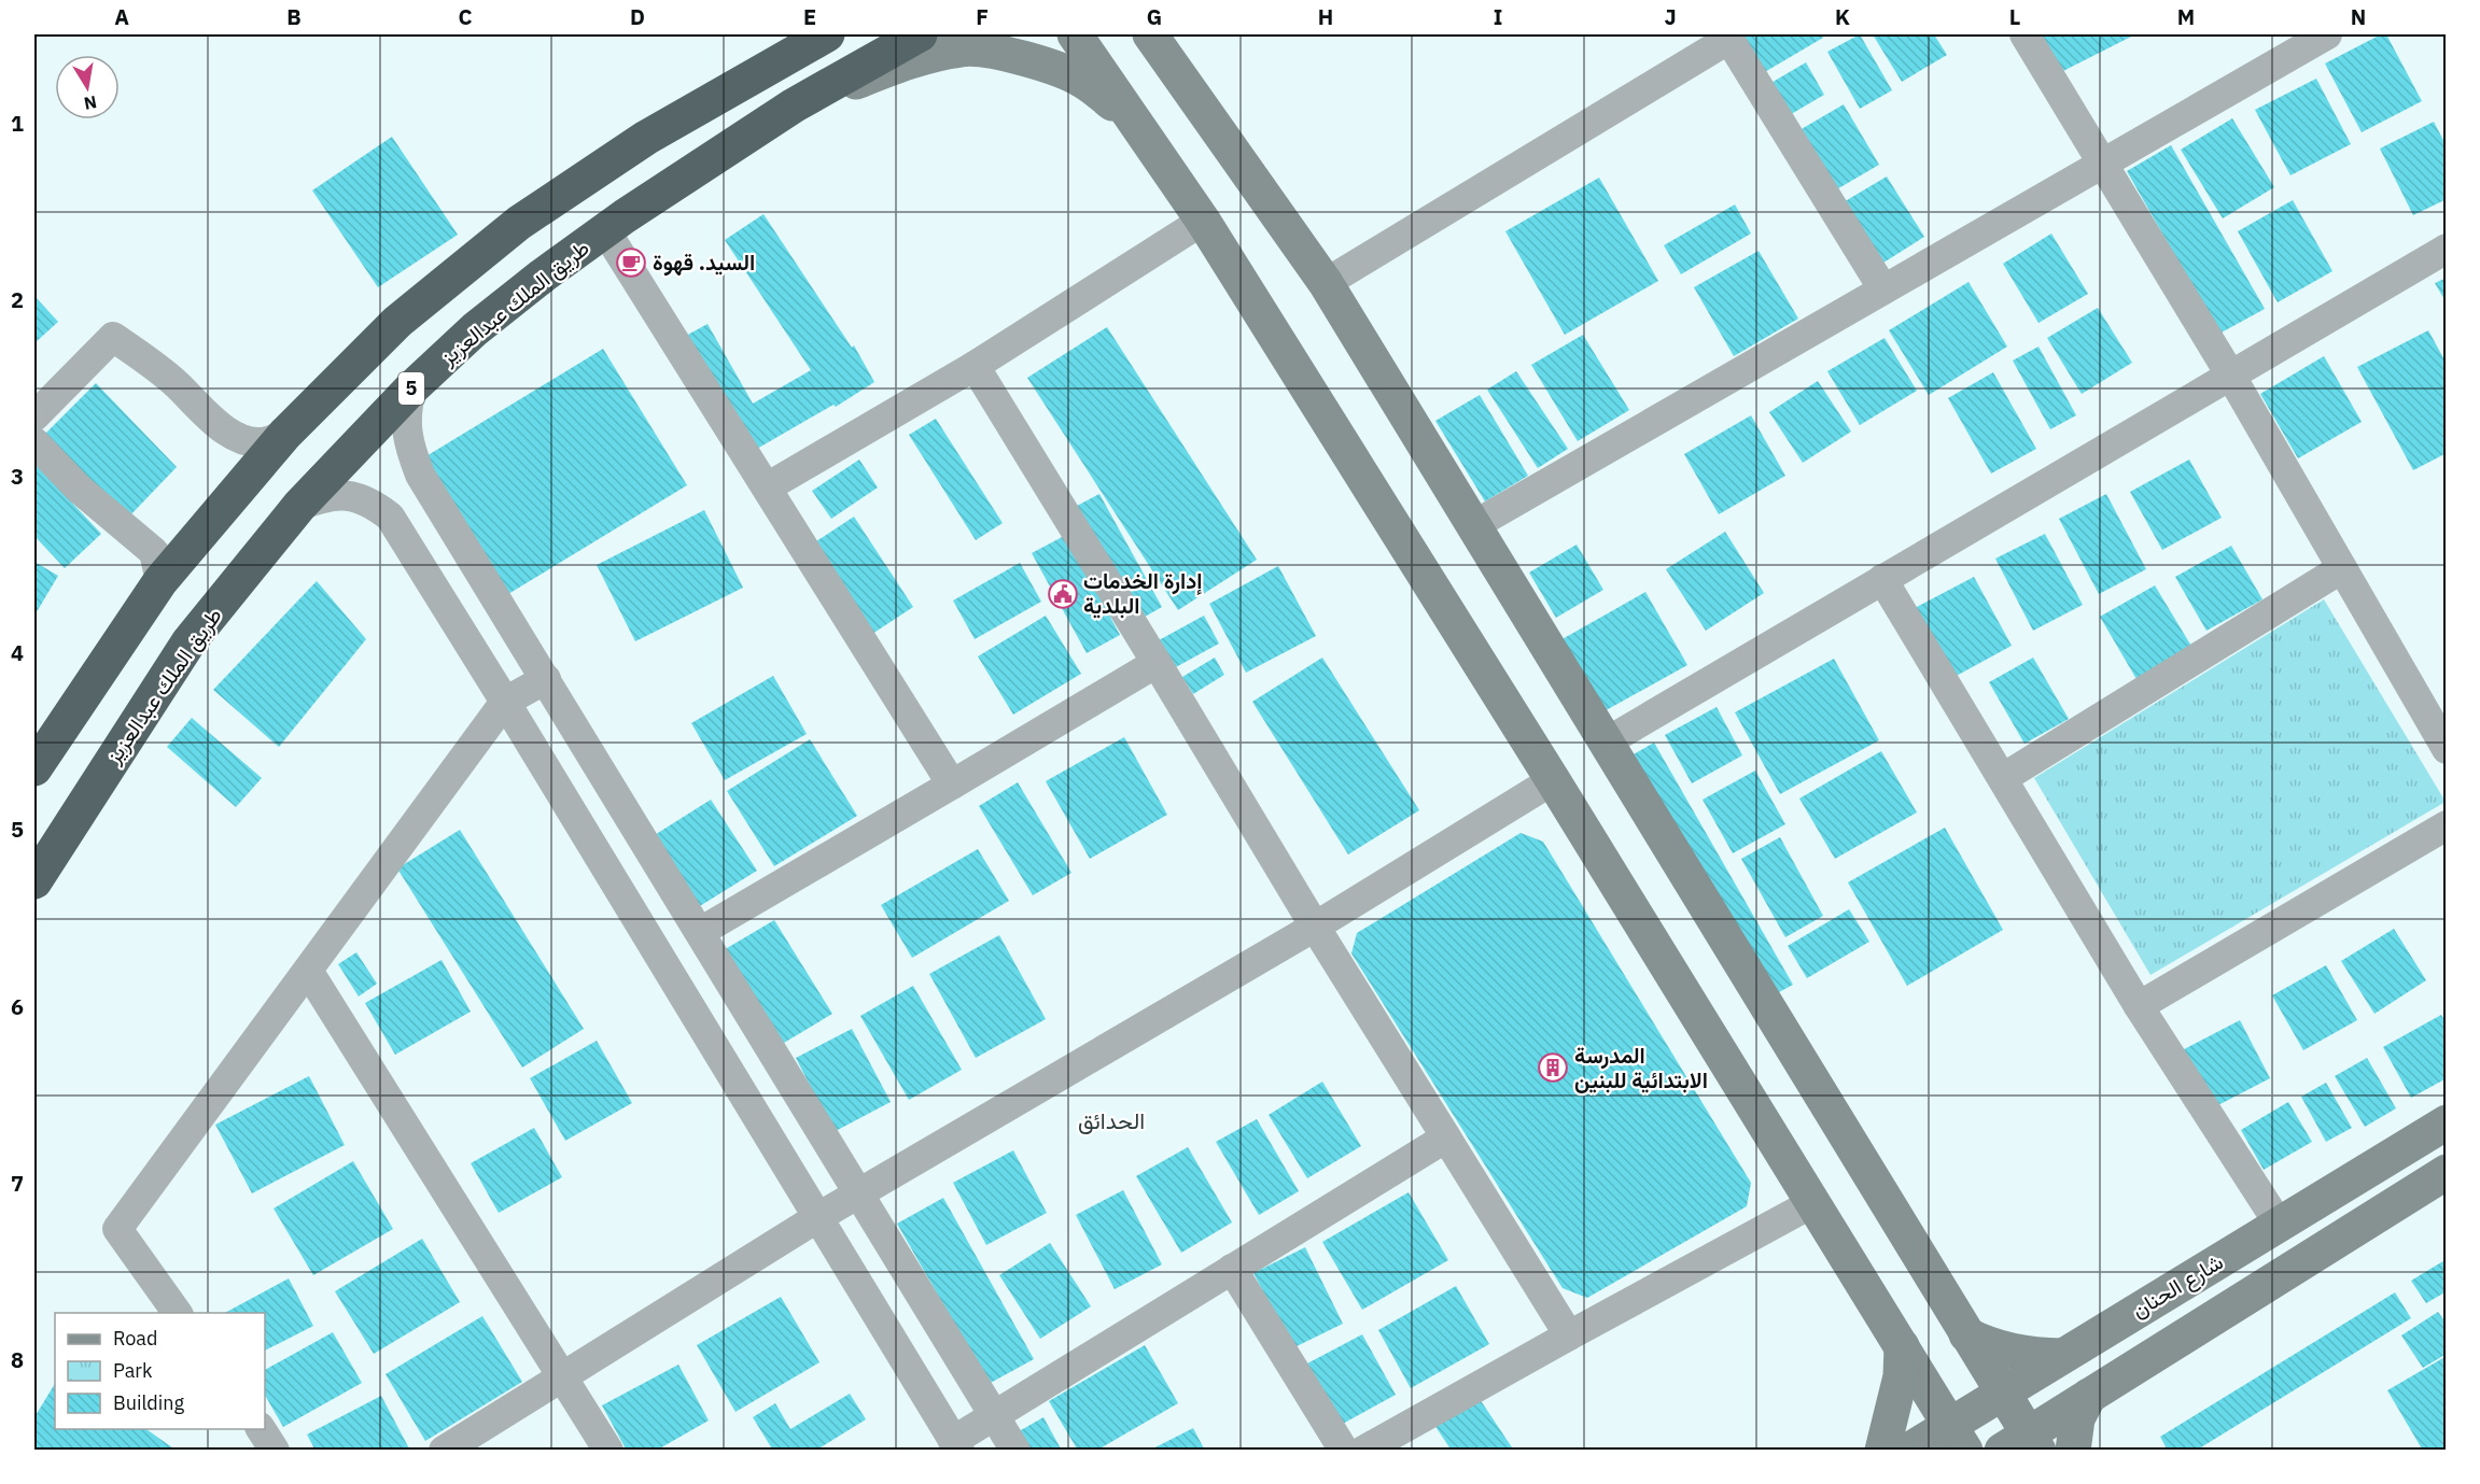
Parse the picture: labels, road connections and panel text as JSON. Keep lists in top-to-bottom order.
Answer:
{
  "streets": {
    "highway": ["طريق الملك عبدالعزيز", "5"],
    "main road": ["شارع الحنان"]
  },
  "districts": ["الحدائق"],
  "places": {
    "cafe": ["السيد. قهوة"],
    "public building": ["إدارة الخدمات البلدية"],
    "building": ["المدرسة الابتدائية للبنين"]
  },
  "legend": ["Road", "Park", "Building"],
  "north": "bottom",
  "grid": {
    "columns": [
      "A",
      "B",
      "C",
      "D",
      "E",
      "F",
      "G",
      "H",
      "I",
      "J",
      "K",
      "L",
      "M",
      "N"
    ],
    "rows": [
      "1",
      "2",
      "3",
      "4",
      "5",
      "6",
      "7",
      "8"
    ]
  }
}
